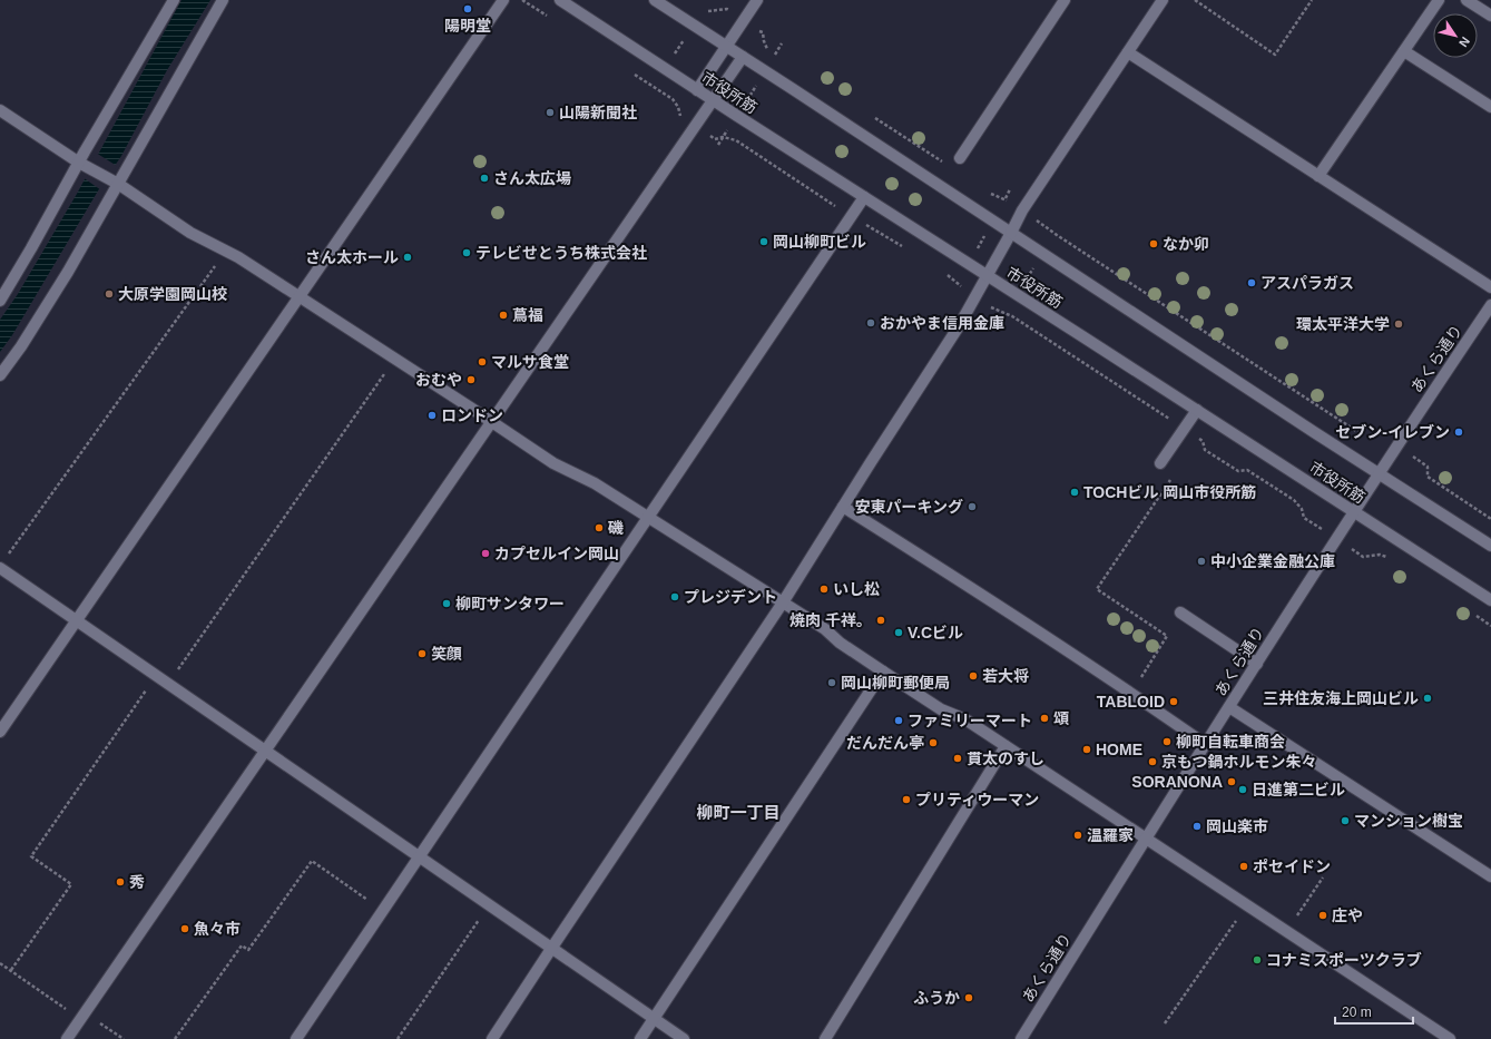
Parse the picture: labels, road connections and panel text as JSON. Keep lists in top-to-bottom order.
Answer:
{
  "streets": {
    "street": ["市役所筋", "あくら通り"]
  },
  "crossings": [
    ["市役所筋", "あくら通り"]
  ],
  "districts": ["柳町一丁目"],
  "places": [
    "陽明堂",
    "山陽新聞社",
    "さん太広場",
    "岡山柳町ビル",
    "なか卯",
    "テレビせとうち株式会社",
    "さん太ホール",
    "アスパラガス",
    "大原学園岡山校",
    "蔦福",
    "おかやま信用金庫",
    "環太平洋大学",
    "マルサ食堂",
    "おむや",
    "ロンドン",
    "セブン-イレブン",
    "TOCHビル 岡山市役所筋",
    "安東パーキング",
    "磯",
    "カプセルイン岡山",
    "中小企業金融公庫",
    "いし松",
    "プレジデント",
    "柳町サンタワー",
    "焼肉 千祥。",
    "V.Cビル",
    "笑顔",
    "若大将",
    "岡山柳町郵便局",
    "三井住友海上岡山ビル",
    "TABLOID",
    "頌",
    "ファミリーマート",
    "柳町自転車商会",
    "だんだん亭",
    "HOME",
    "貫太のすし",
    "京もつ鍋ホルモン朱々",
    "SORANONA",
    "日進第二ビル",
    "プリティウーマン",
    "マンション樹宝",
    "岡山楽市",
    "温羅家",
    "ポセイドン",
    "秀",
    "庄や",
    "魚々市",
    "コナミスポーツクラブ",
    "ふうか"
  ],
  "scale_bar": "20 m",
  "north": "bottom right"
}
